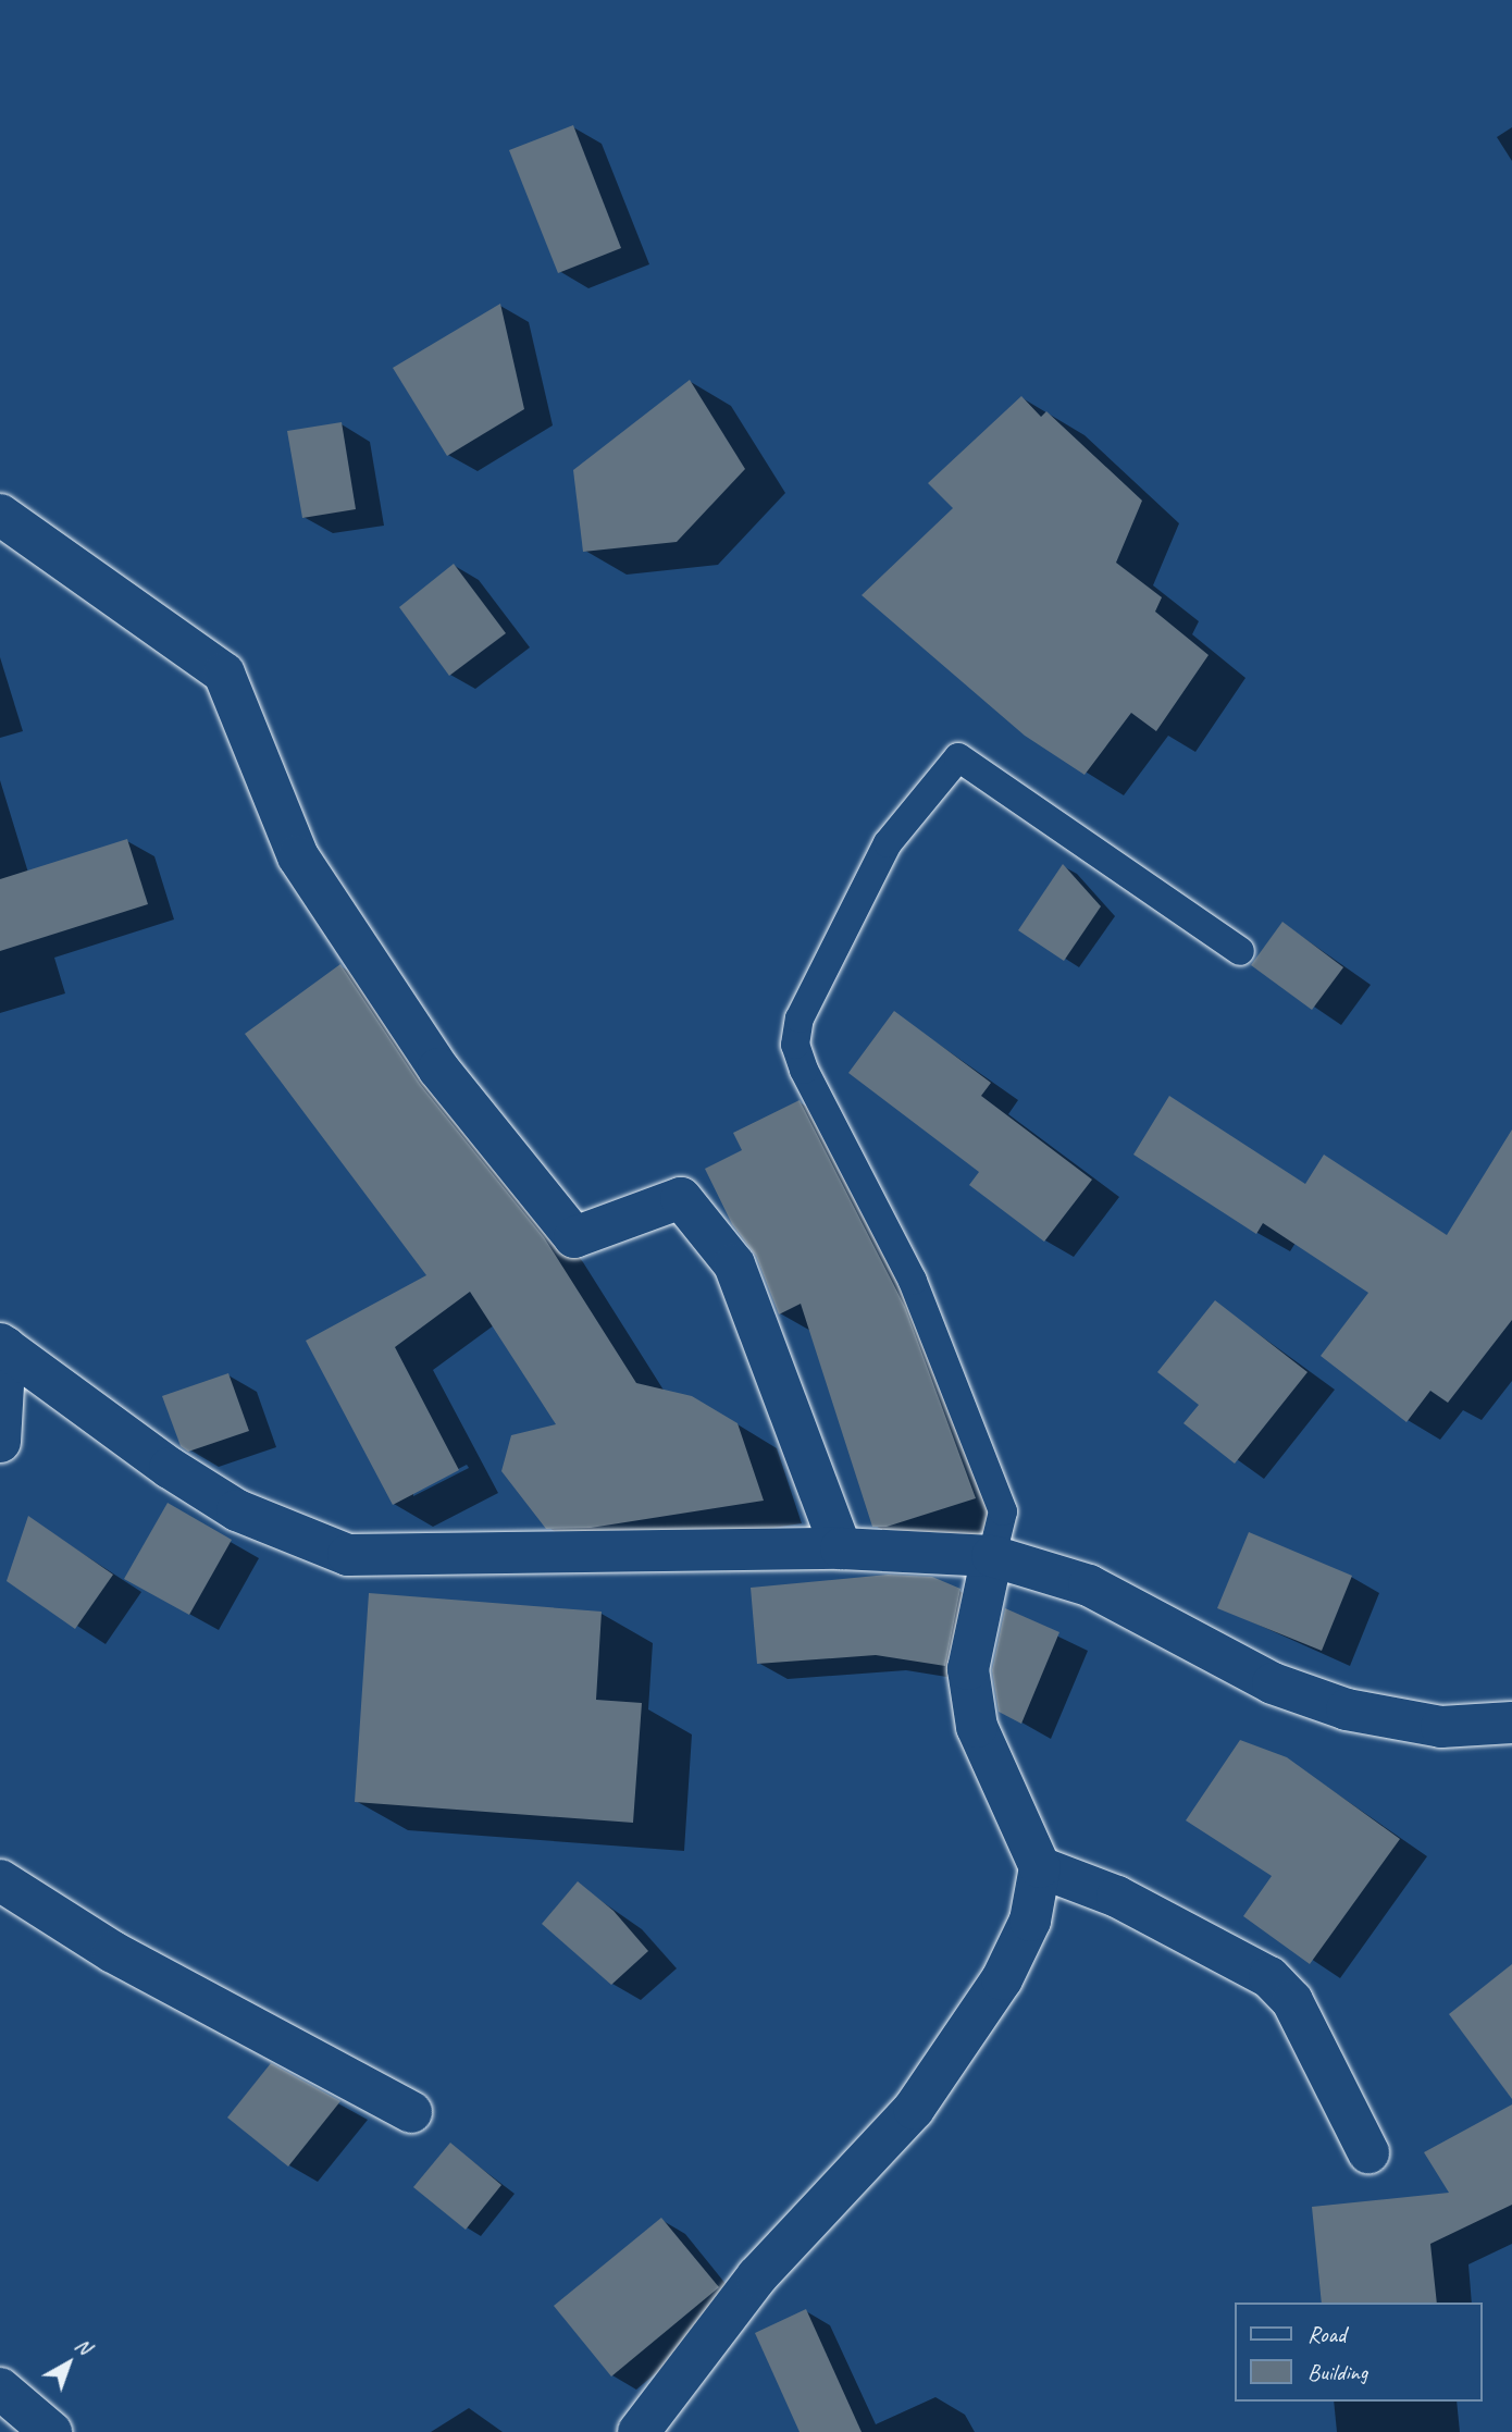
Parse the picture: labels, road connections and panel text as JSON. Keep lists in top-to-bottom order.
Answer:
{
  "legend": ["Road", "Building"],
  "north": "top right"
}
